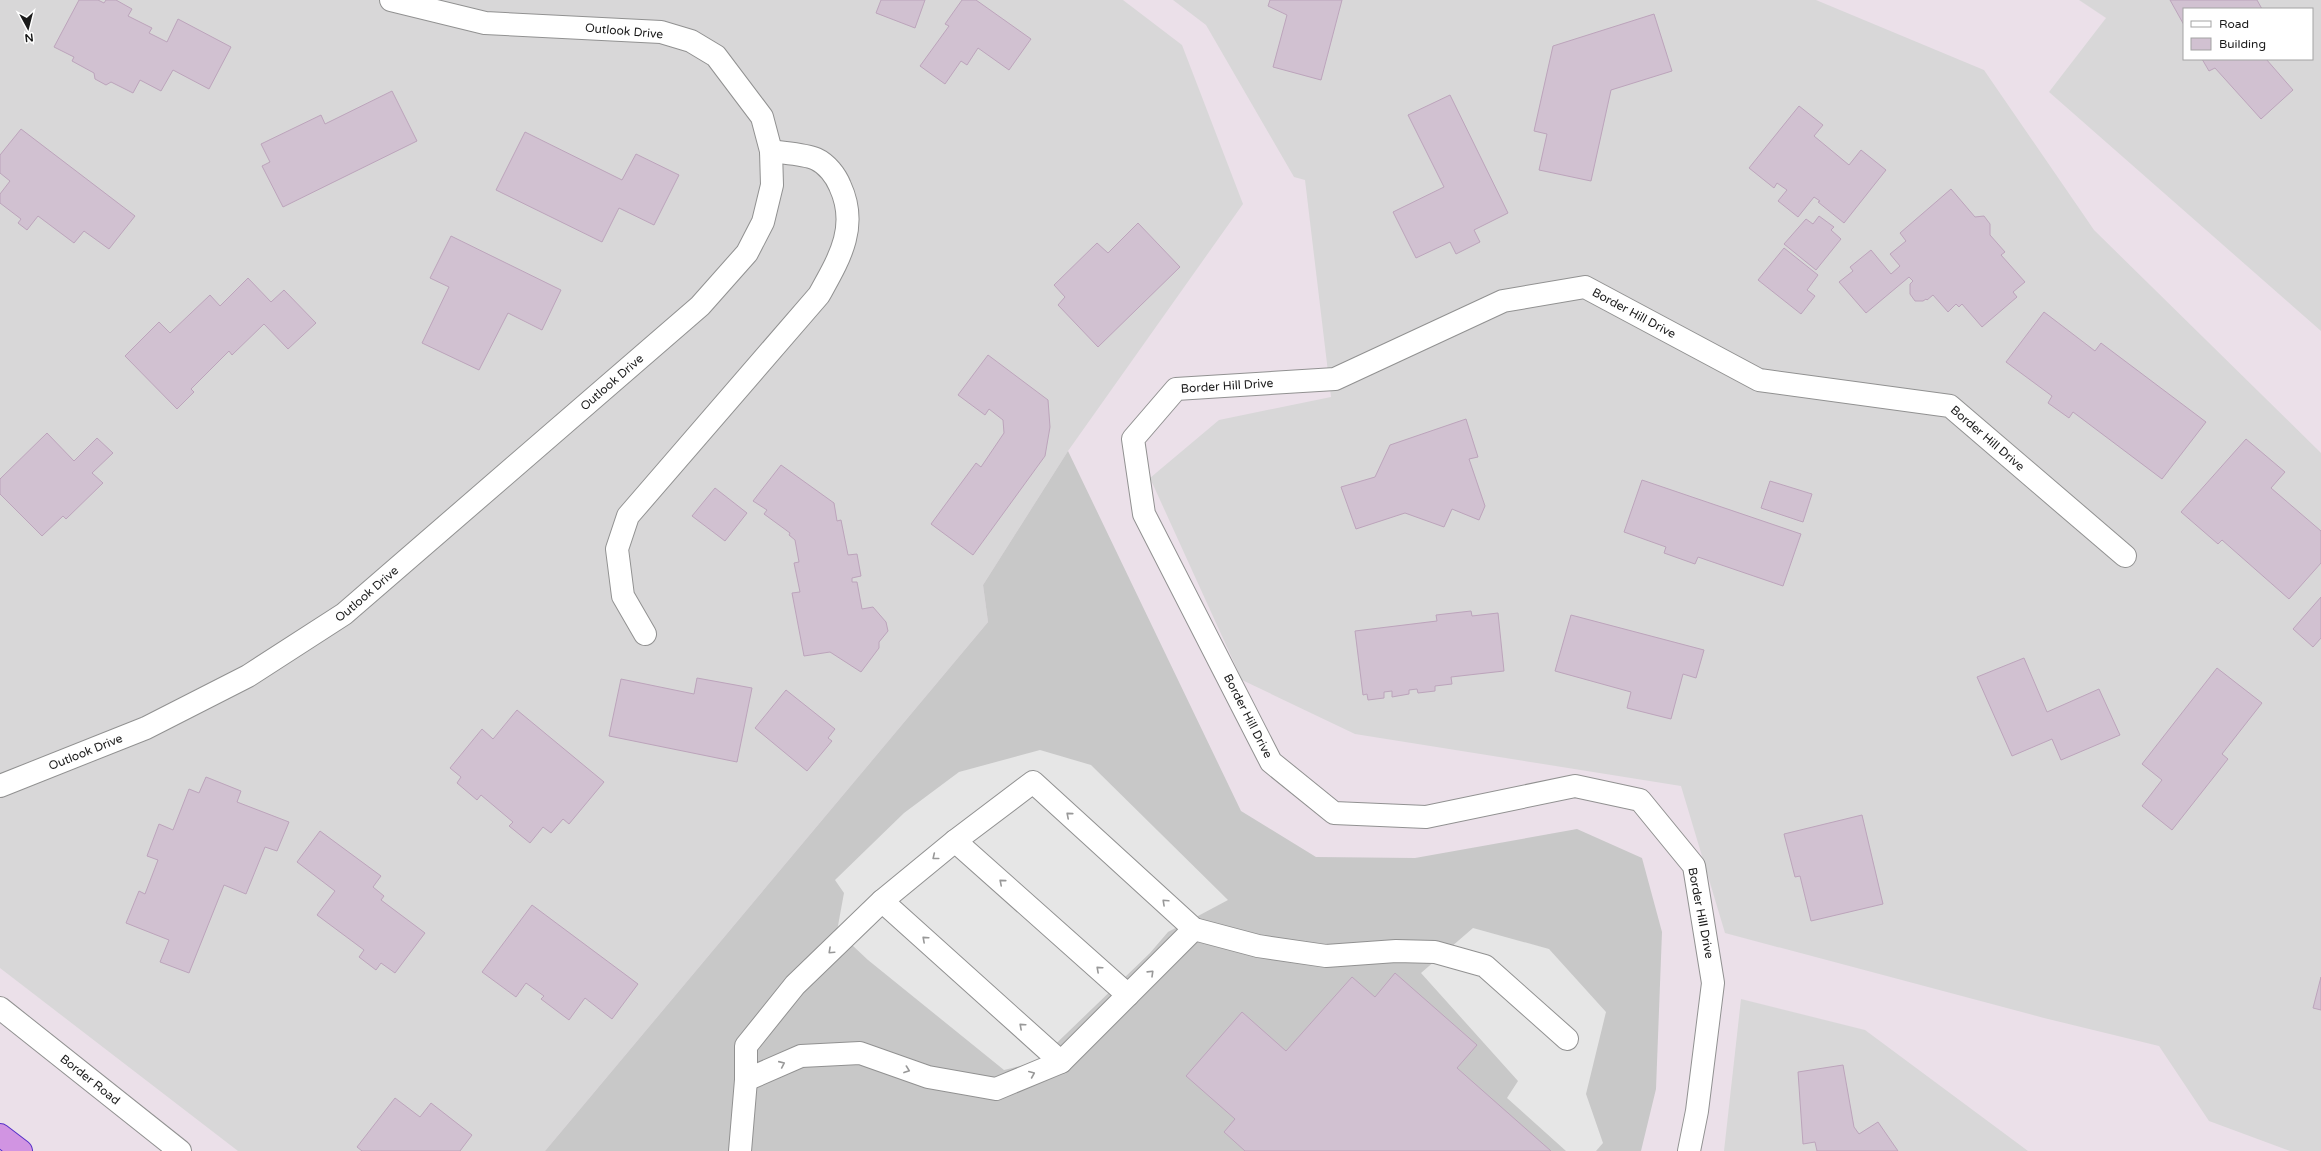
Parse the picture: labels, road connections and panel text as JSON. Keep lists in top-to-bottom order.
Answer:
{
  "streets": {
    "street": ["Outlook Drive", "Border Hill Drive", "Border Road"]
  },
  "legend": ["Road", "Building"],
  "north": "bottom"
}
